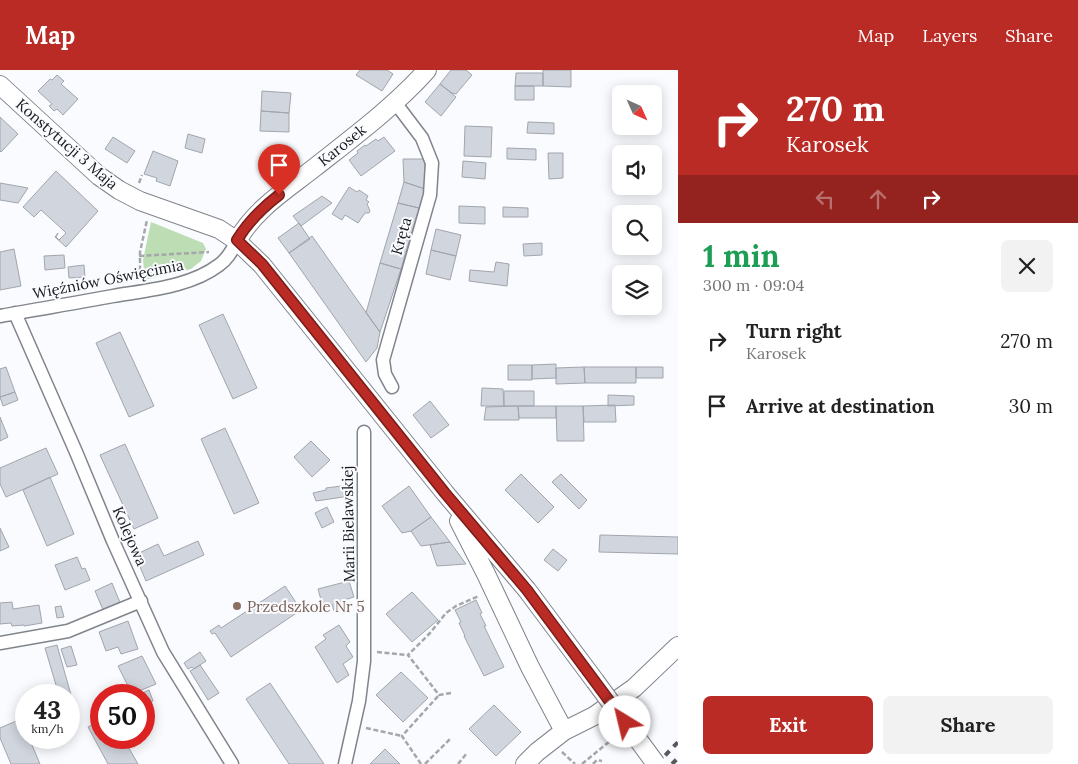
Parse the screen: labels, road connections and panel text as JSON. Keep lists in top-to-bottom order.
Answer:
{
  "streets": {
    "main road": ["Konstytucji 3 Maja", "Karosek"],
    "street": [
      "Kręta",
      "Więźniów Oświęcimia",
      "Marii Bielawskiej",
      "Kolejowa"
    ]
  },
  "crossings": [
    ["Konstytucji 3 Maja", "Karosek"],
    ["Konstytucji 3 Maja", "Więźniów Oświęcimia"],
    ["Karosek", "Kręta"],
    ["Karosek", "Więźniów Oświęcimia"],
    ["Więźniów Oświęcimia", "Kolejowa"]
  ],
  "places": ["Przedszkole Nr 5"],
  "north": "bottom right",
  "page": {
    "header": "Map",
    "nav": ["Map", "Layers", "Share"],
    "turn": ["270 m", "Karosek"],
    "heading": ["1 min", "300 m · 09:04"],
    "list": [
      {
        "name": "Turn right",
        "note": "Karosek",
        "value": "270 m"
      },
      {
        "name": "Arrive at destination",
        "value": "30 m"
      }
    ],
    "speed": "43 km/h",
    "limit": "50",
    "buttons": ["Exit", "Share"]
  }
}
